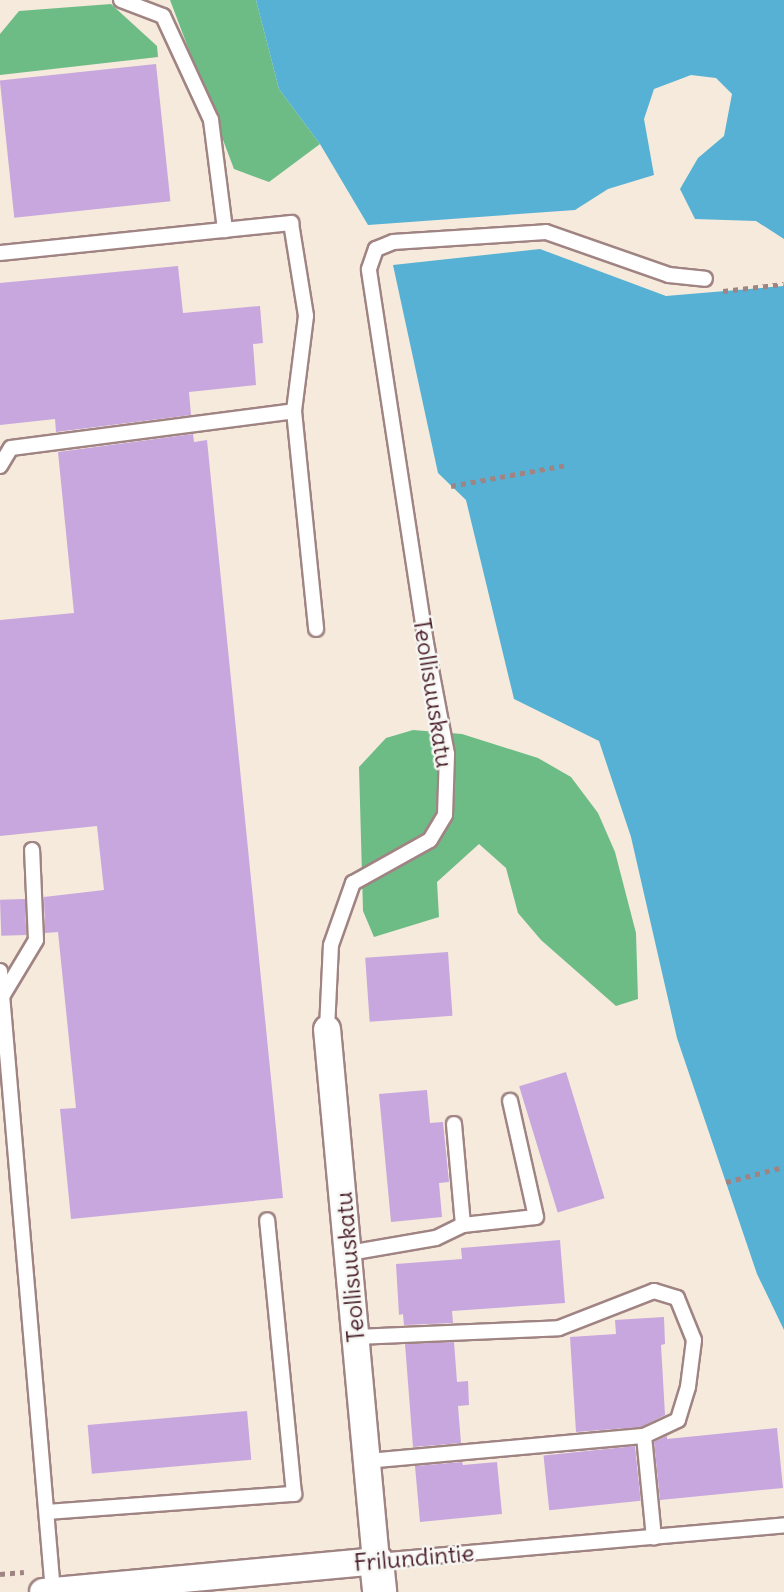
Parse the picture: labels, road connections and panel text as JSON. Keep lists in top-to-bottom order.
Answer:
{
  "streets": {
    "street": ["Teollisuuskatu", "Frilundintie"]
  },
  "crossings": [
    ["Teollisuuskatu", "Frilundintie"]
  ]
}
